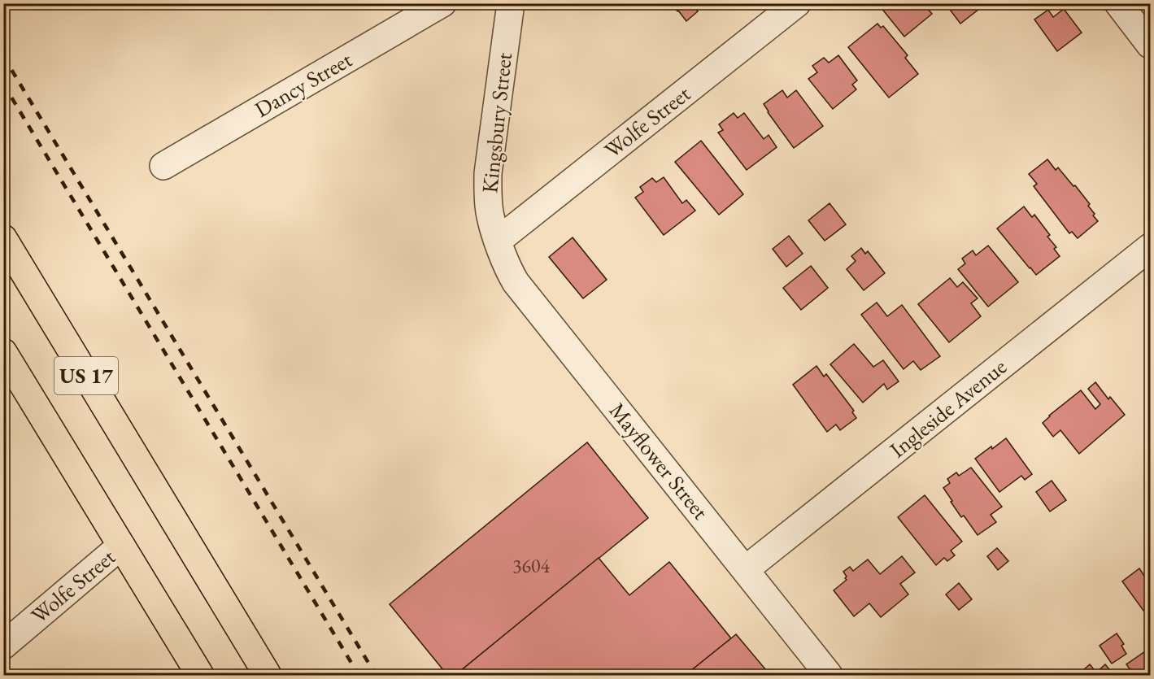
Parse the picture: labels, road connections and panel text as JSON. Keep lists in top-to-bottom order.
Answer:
{
  "streets": {
    "highway": ["US 17"],
    "street": [
      "Dancy Street",
      "Wolfe Street",
      "Kingsbury Street",
      "Ingleside Avenue",
      "Mayflower Street"
    ]
  },
  "crossings": [
    ["Wolfe Street", "Kingsbury Street"],
    ["Wolfe Street", "US 17"],
    ["Wolfe Street", "Mayflower Street"],
    ["Kingsbury Street", "Mayflower Street"],
    ["Ingleside Avenue", "Mayflower Street"]
  ],
  "house_numbers": ["3604"]
}
